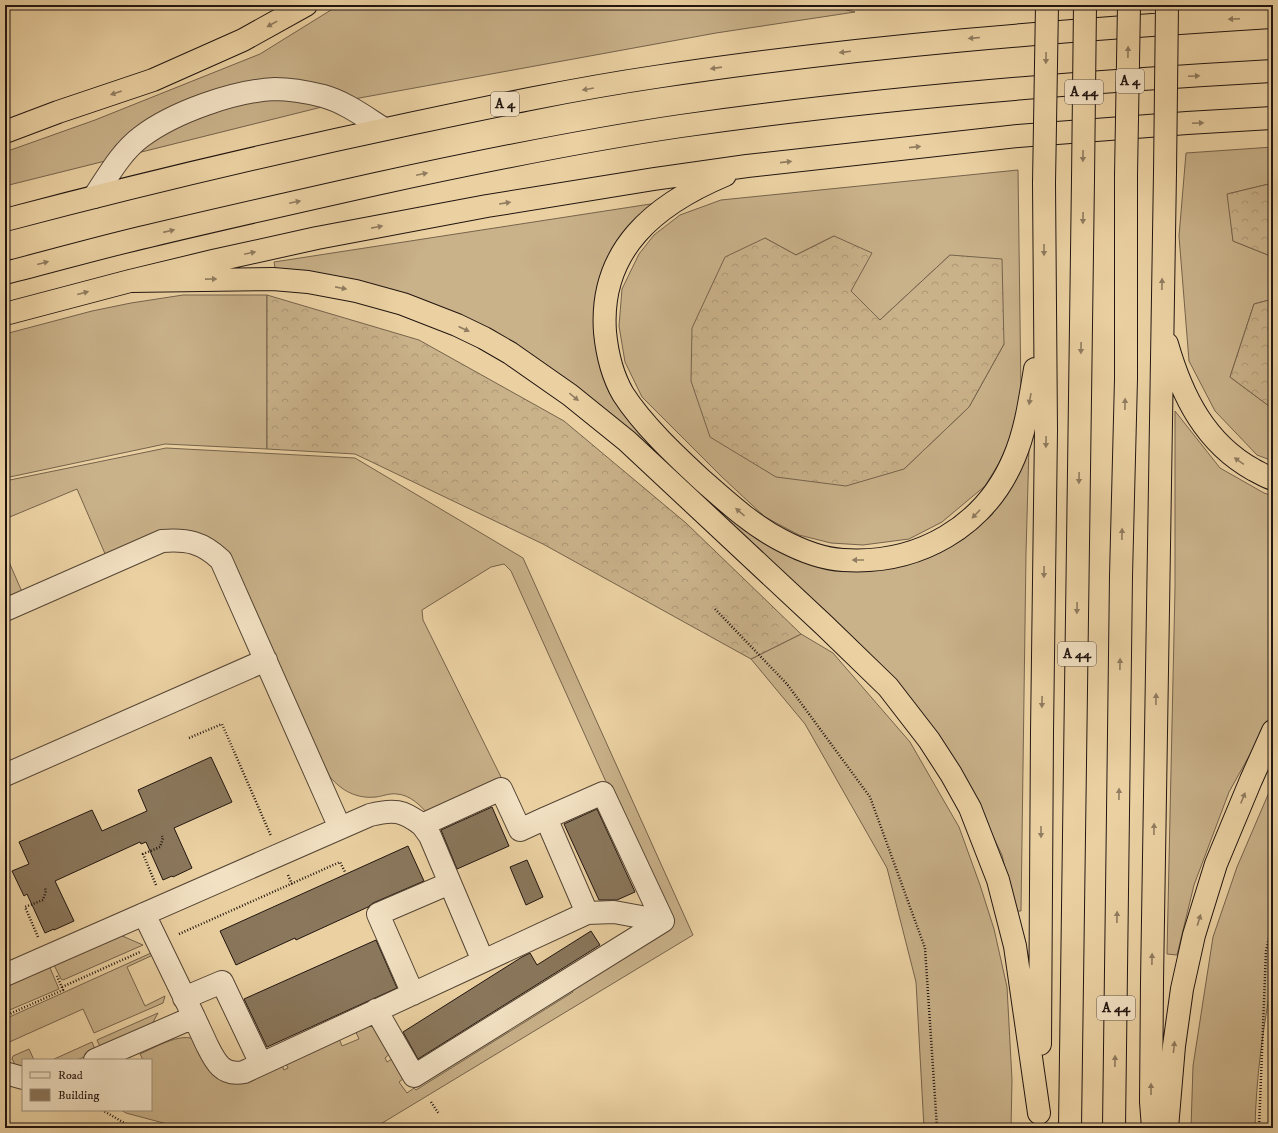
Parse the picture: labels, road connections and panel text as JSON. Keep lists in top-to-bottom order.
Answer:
{
  "streets": {
    "highway": ["A 4", "A 44"]
  },
  "legend": ["Road", "Building"]
}
